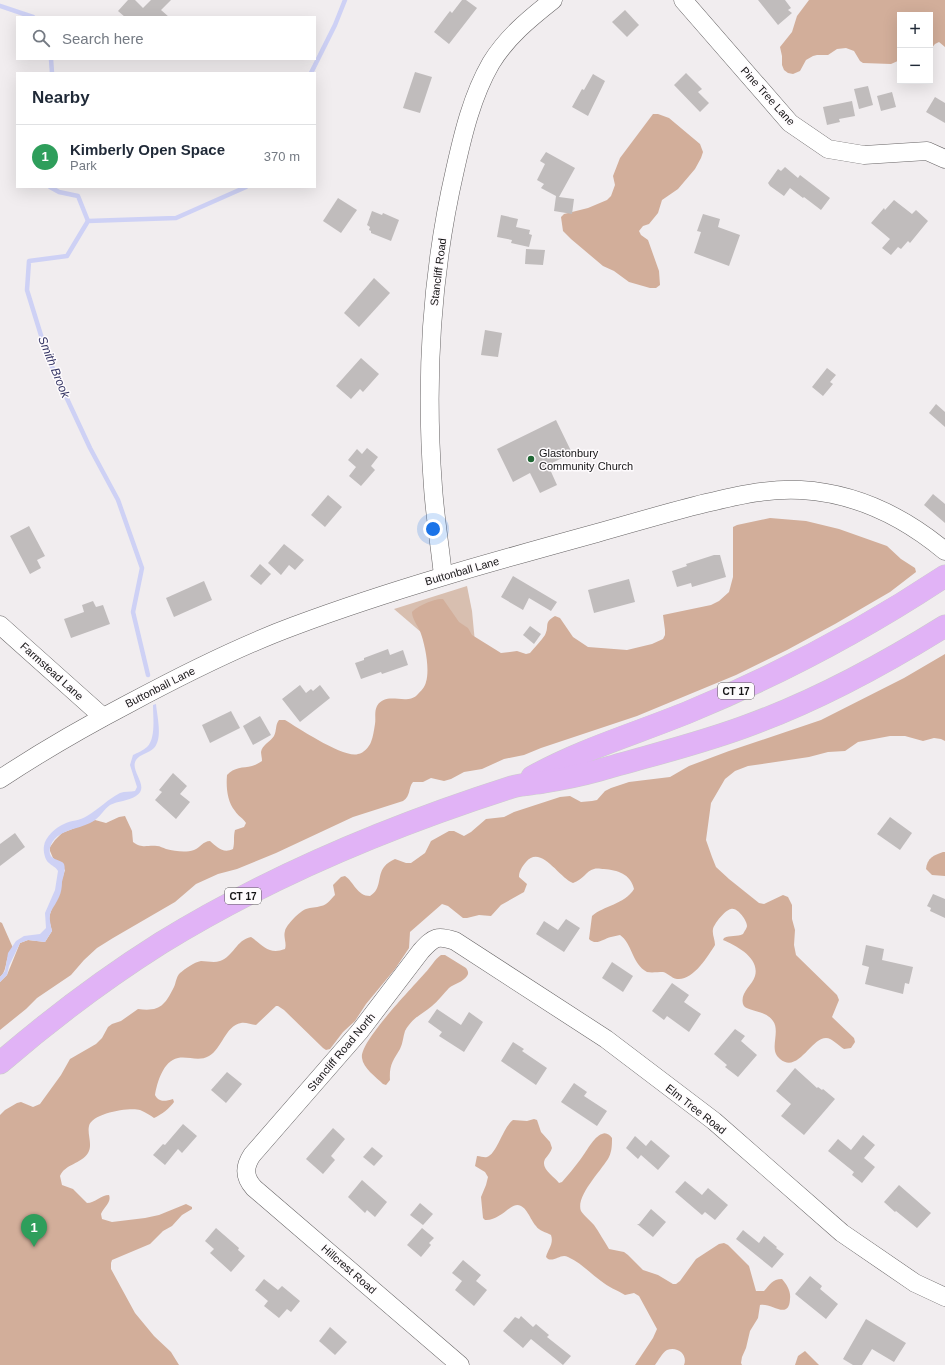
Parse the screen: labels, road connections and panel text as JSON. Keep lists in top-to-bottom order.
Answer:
{
  "streets": {
    "main road": ["CT 17"],
    "street": [
      "Pine Tree Lane",
      "Stancliff Road",
      "Buttonball Lane",
      "Farmstead Lane",
      "Stancliff Road North",
      "Elm Tree Road",
      "Hillcrest Road"
    ]
  },
  "crossings": [
    ["Stancliff Road", "Buttonball Lane"],
    ["Buttonball Lane", "Farmstead Lane"],
    ["Stancliff Road North", "Elm Tree Road"],
    ["Stancliff Road North", "Hillcrest Road"]
  ],
  "water": ["Smith Brook"],
  "places": ["Glastonbury Community Church"],
  "page": {
    "map_buttons": ["+", "−"],
    "search": "Search here",
    "heading": "Nearby",
    "list": [
      {
        "mark": "1",
        "name": "Kimberly Open Space",
        "note": "Park",
        "value": "370 m"
      }
    ],
    "pins": "1"
  }
}
